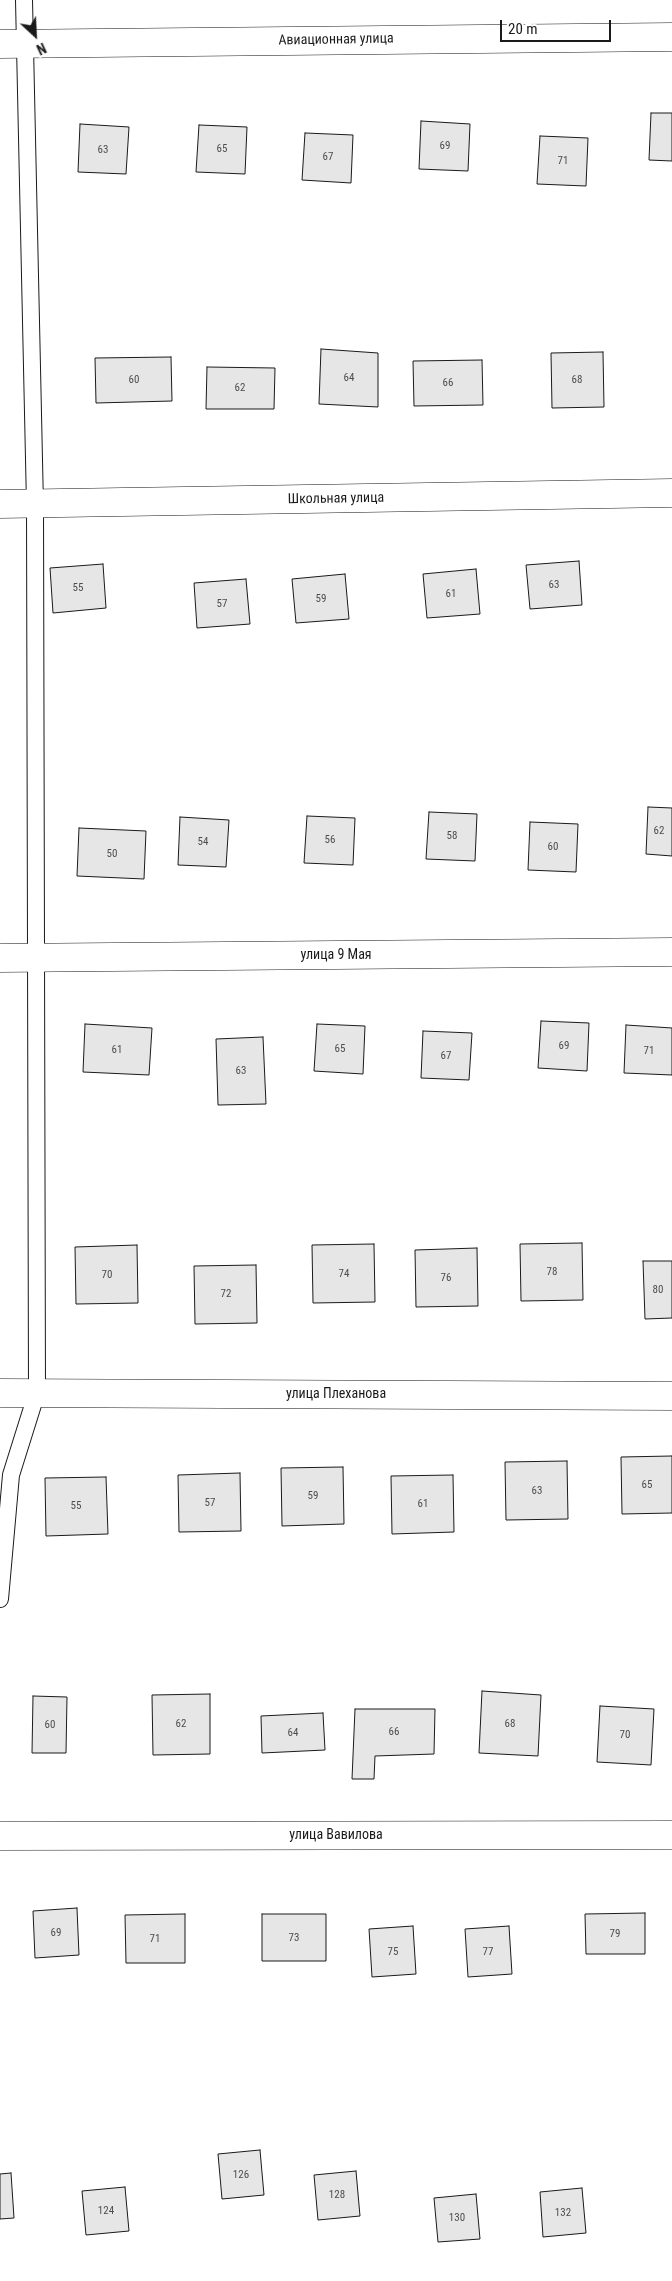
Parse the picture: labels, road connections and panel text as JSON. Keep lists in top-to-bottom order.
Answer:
{
  "streets": {
    "street": [
      "Авиационная улица",
      "Школьная улица",
      "улица 9 Мая",
      "улица Плеханова",
      "улица Вавилова"
    ]
  },
  "house_numbers": [
    "69",
    "65",
    "63",
    "67",
    "71",
    "64",
    "60",
    "68",
    "66",
    "62",
    "63",
    "55",
    "61",
    "59",
    "57",
    "62",
    "58",
    "56",
    "54",
    "60",
    "50",
    "69",
    "65",
    "61",
    "71",
    "67",
    "63",
    "78",
    "74",
    "70",
    "76",
    "80",
    "72",
    "65",
    "63",
    "59",
    "57",
    "61",
    "55",
    "62",
    "68",
    "60",
    "66",
    "64",
    "70",
    "69",
    "79",
    "73",
    "71",
    "75",
    "77",
    "126",
    "128",
    "124",
    "132",
    "130"
  ],
  "scale_bar": "20 m",
  "north": "bottom right"
}
